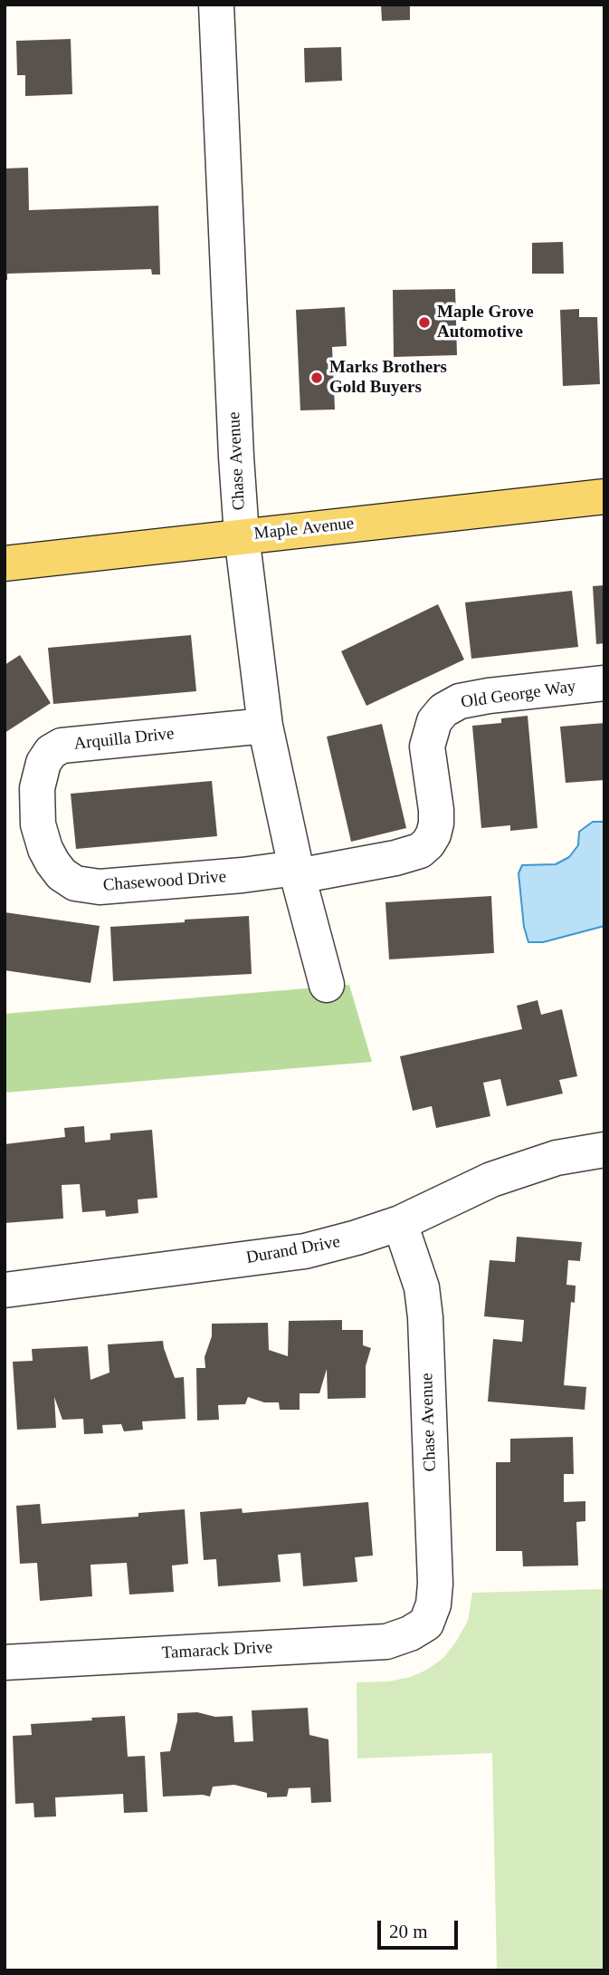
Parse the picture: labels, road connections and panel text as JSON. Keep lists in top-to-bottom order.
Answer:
{
  "streets": {
    "main road": ["Maple Avenue"],
    "street": [
      "Chase Avenue",
      "Old George Way",
      "Arquilla Drive",
      "Chasewood Drive",
      "Durand Drive",
      "Tamarack Drive"
    ]
  },
  "crossings": [
    ["Chase Avenue", "Maple Avenue"],
    ["Chase Avenue", "Old George Way"],
    ["Chase Avenue", "Arquilla Drive"],
    ["Chase Avenue", "Chasewood Drive"],
    ["Chase Avenue", "Durand Drive"],
    ["Chase Avenue", "Tamarack Drive"],
    ["Old George Way", "Chasewood Drive"],
    ["Arquilla Drive", "Chasewood Drive"]
  ],
  "places": ["Maple Grove Automotive", "Marks Brothers Gold Buyers"],
  "scale_bar": "20 m"
}
